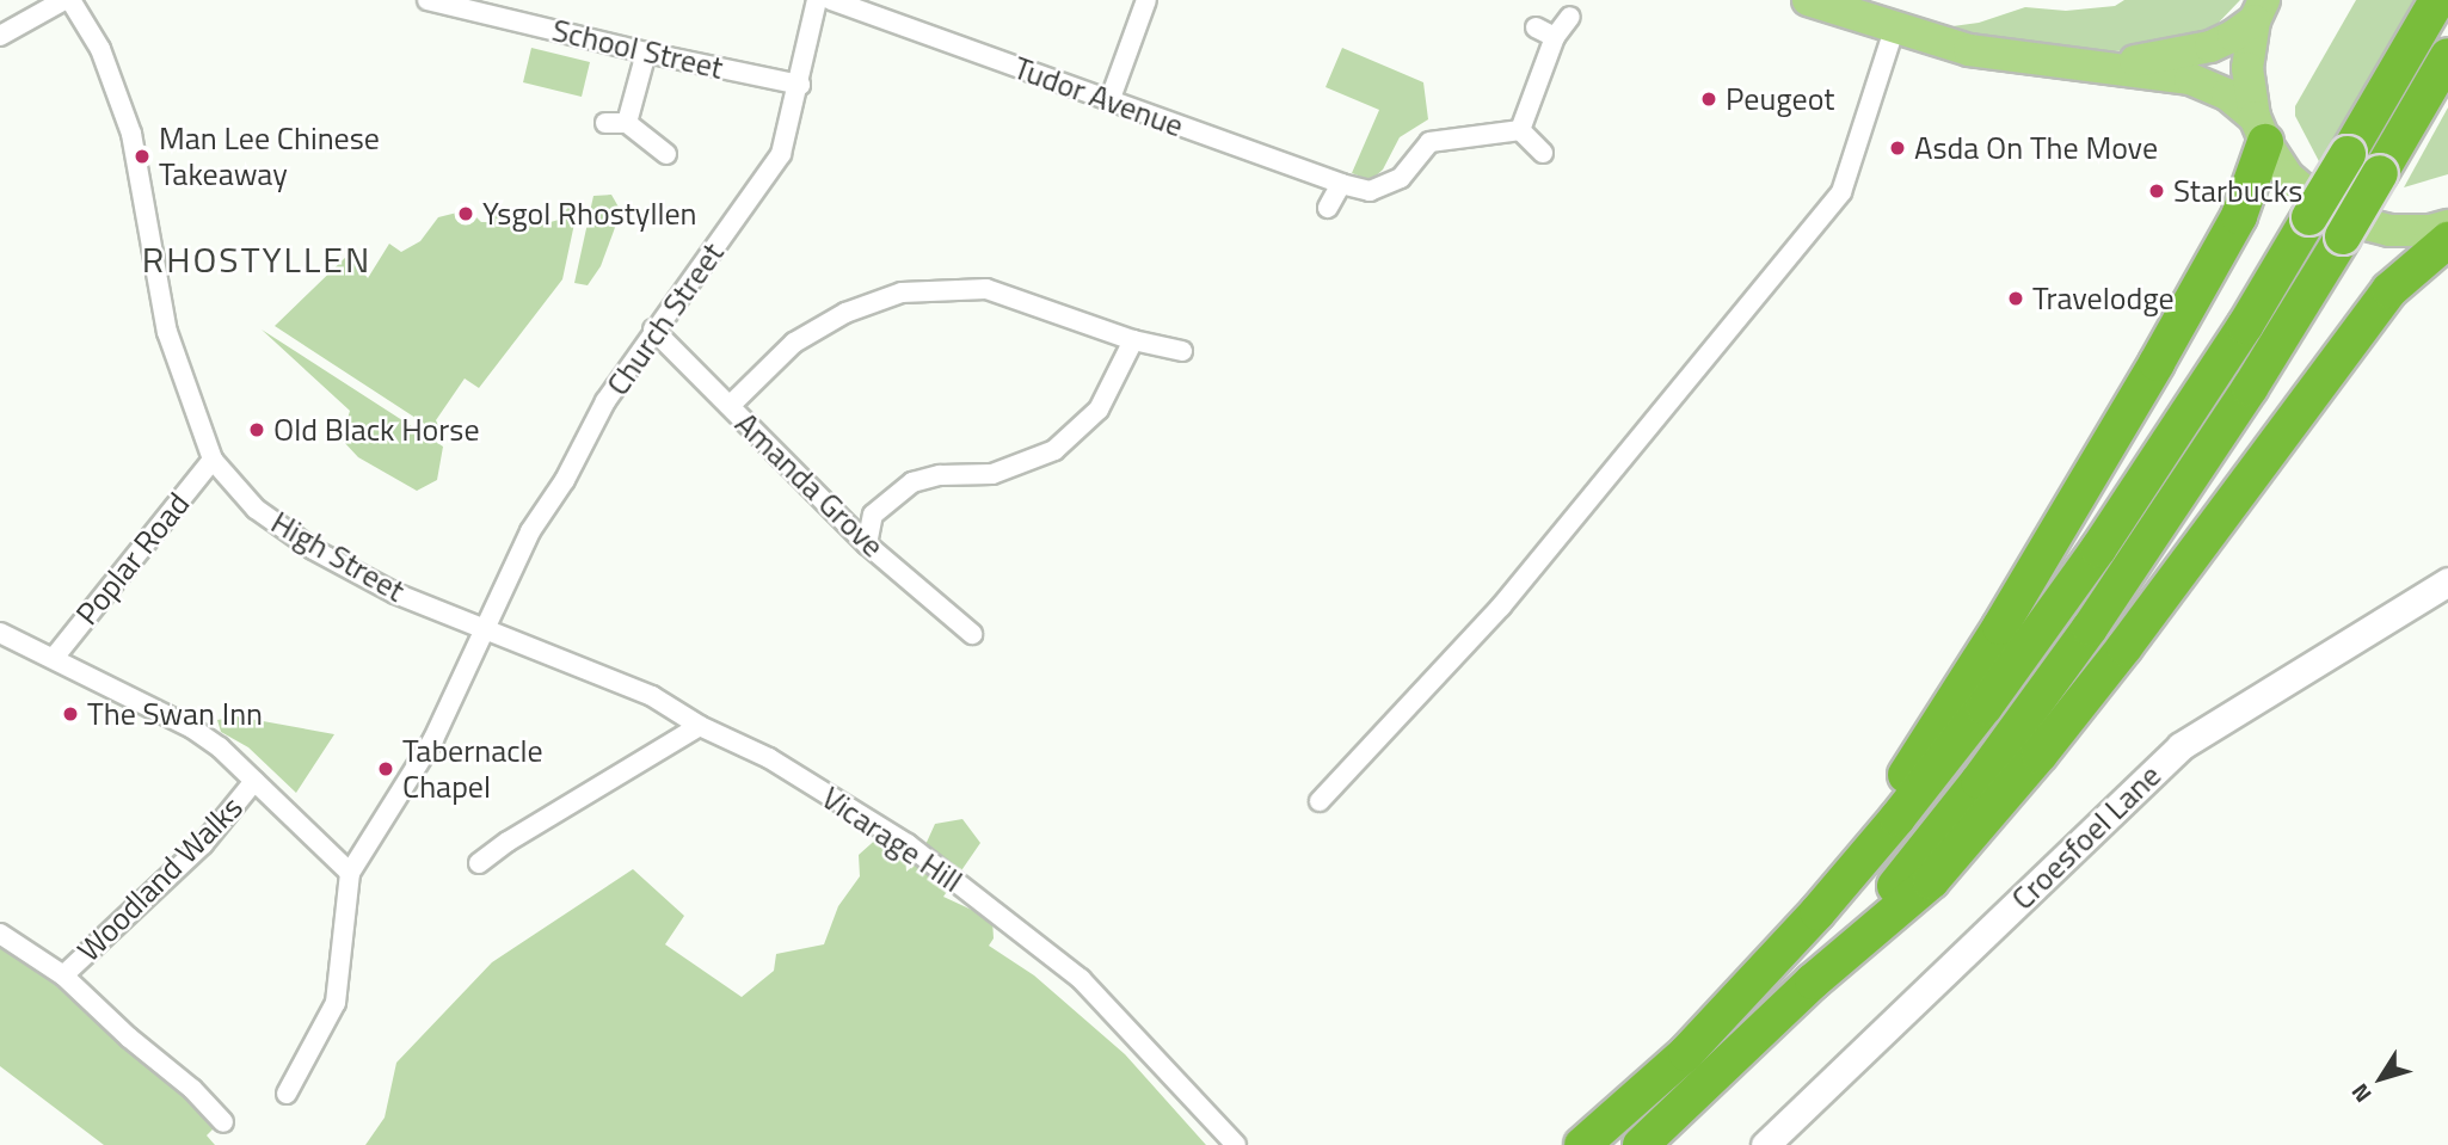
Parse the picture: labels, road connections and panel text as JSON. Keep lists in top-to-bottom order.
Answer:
{
  "streets": {
    "main road": ["Croesfoel Lane"],
    "street": [
      "School Street",
      "Tudor Avenue",
      "Church Street",
      "Amanda Grove",
      "High Street",
      "Poplar Road",
      "Vicarage Hill",
      "Woodland Walks"
    ]
  },
  "crossings": [
    ["School Street", "Church Street"],
    ["Church Street", "Amanda Grove"],
    ["Church Street", "High Street"],
    ["Church Street", "Vicarage Hill"],
    ["High Street", "Poplar Road"],
    ["High Street", "Vicarage Hill"]
  ],
  "districts": ["RHOSTYLLEN"],
  "places": [
    "Peugeot",
    "Asda On The Move",
    "Man Lee Chinese Takeaway",
    "Starbucks",
    "Ysgol Rhostyllen",
    "Travelodge",
    "Old Black Horse",
    "The Swan Inn",
    "Tabernacle Chapel"
  ],
  "north": "bottom left"
}
